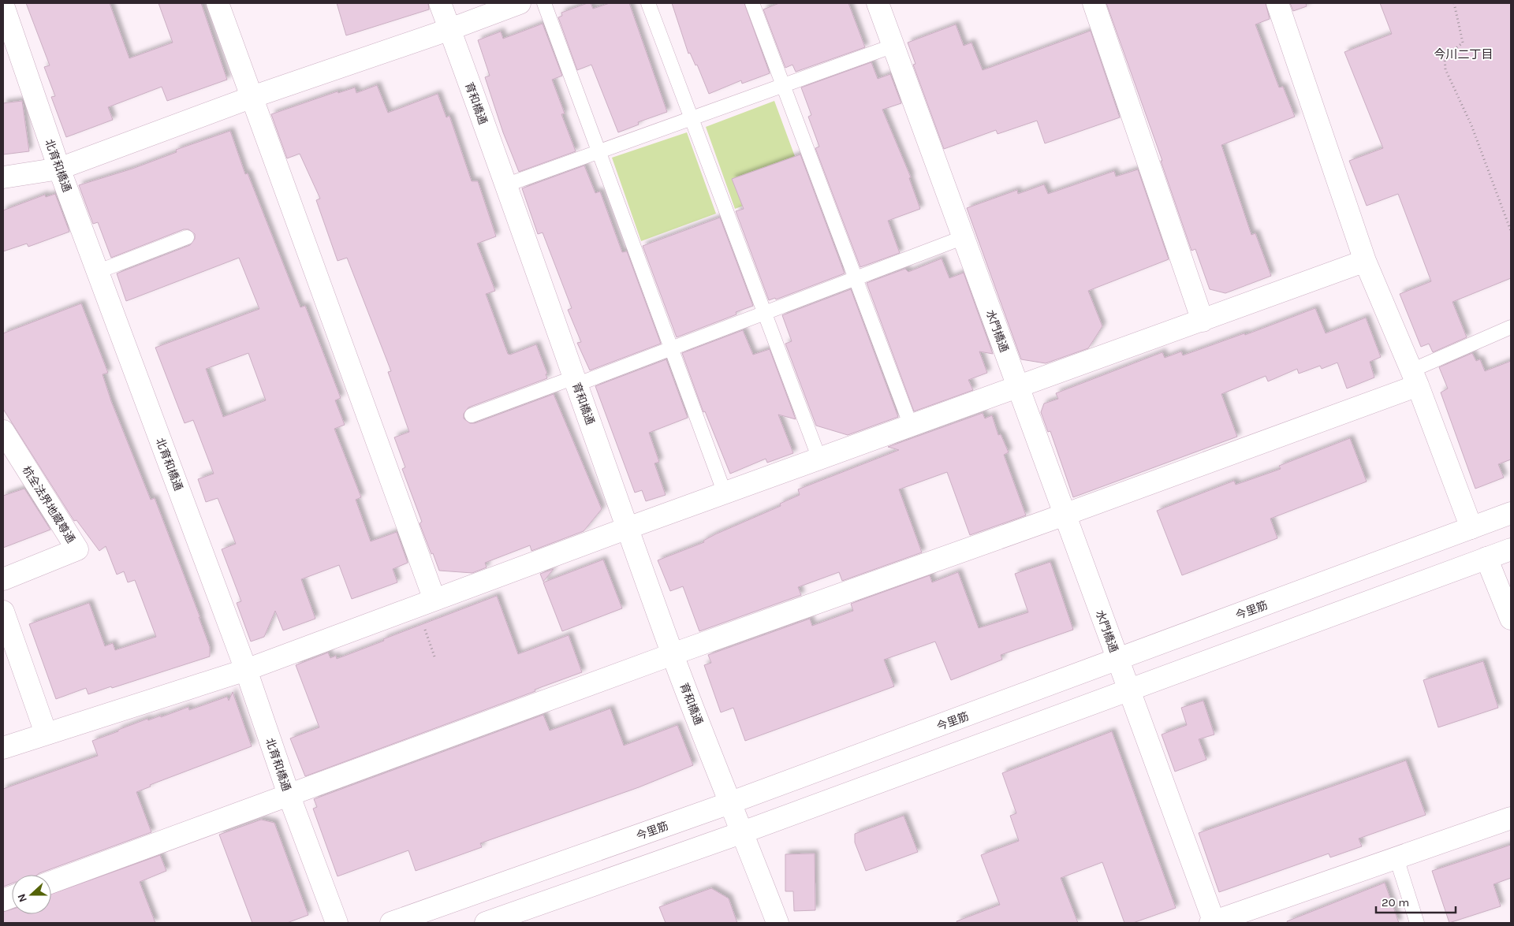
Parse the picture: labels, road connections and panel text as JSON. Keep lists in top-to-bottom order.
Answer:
{
  "streets": {
    "street": [
      "育和橋通",
      "北育和橋通",
      "水門橋通",
      "杭全法界地蔵尊通",
      "今里筋"
    ]
  },
  "crossings": [
    ["育和橋通", "今里筋"],
    ["水門橋通", "今里筋"]
  ],
  "districts": ["今川二丁目"],
  "scale_bar": "20 m",
  "north": "left"
}
